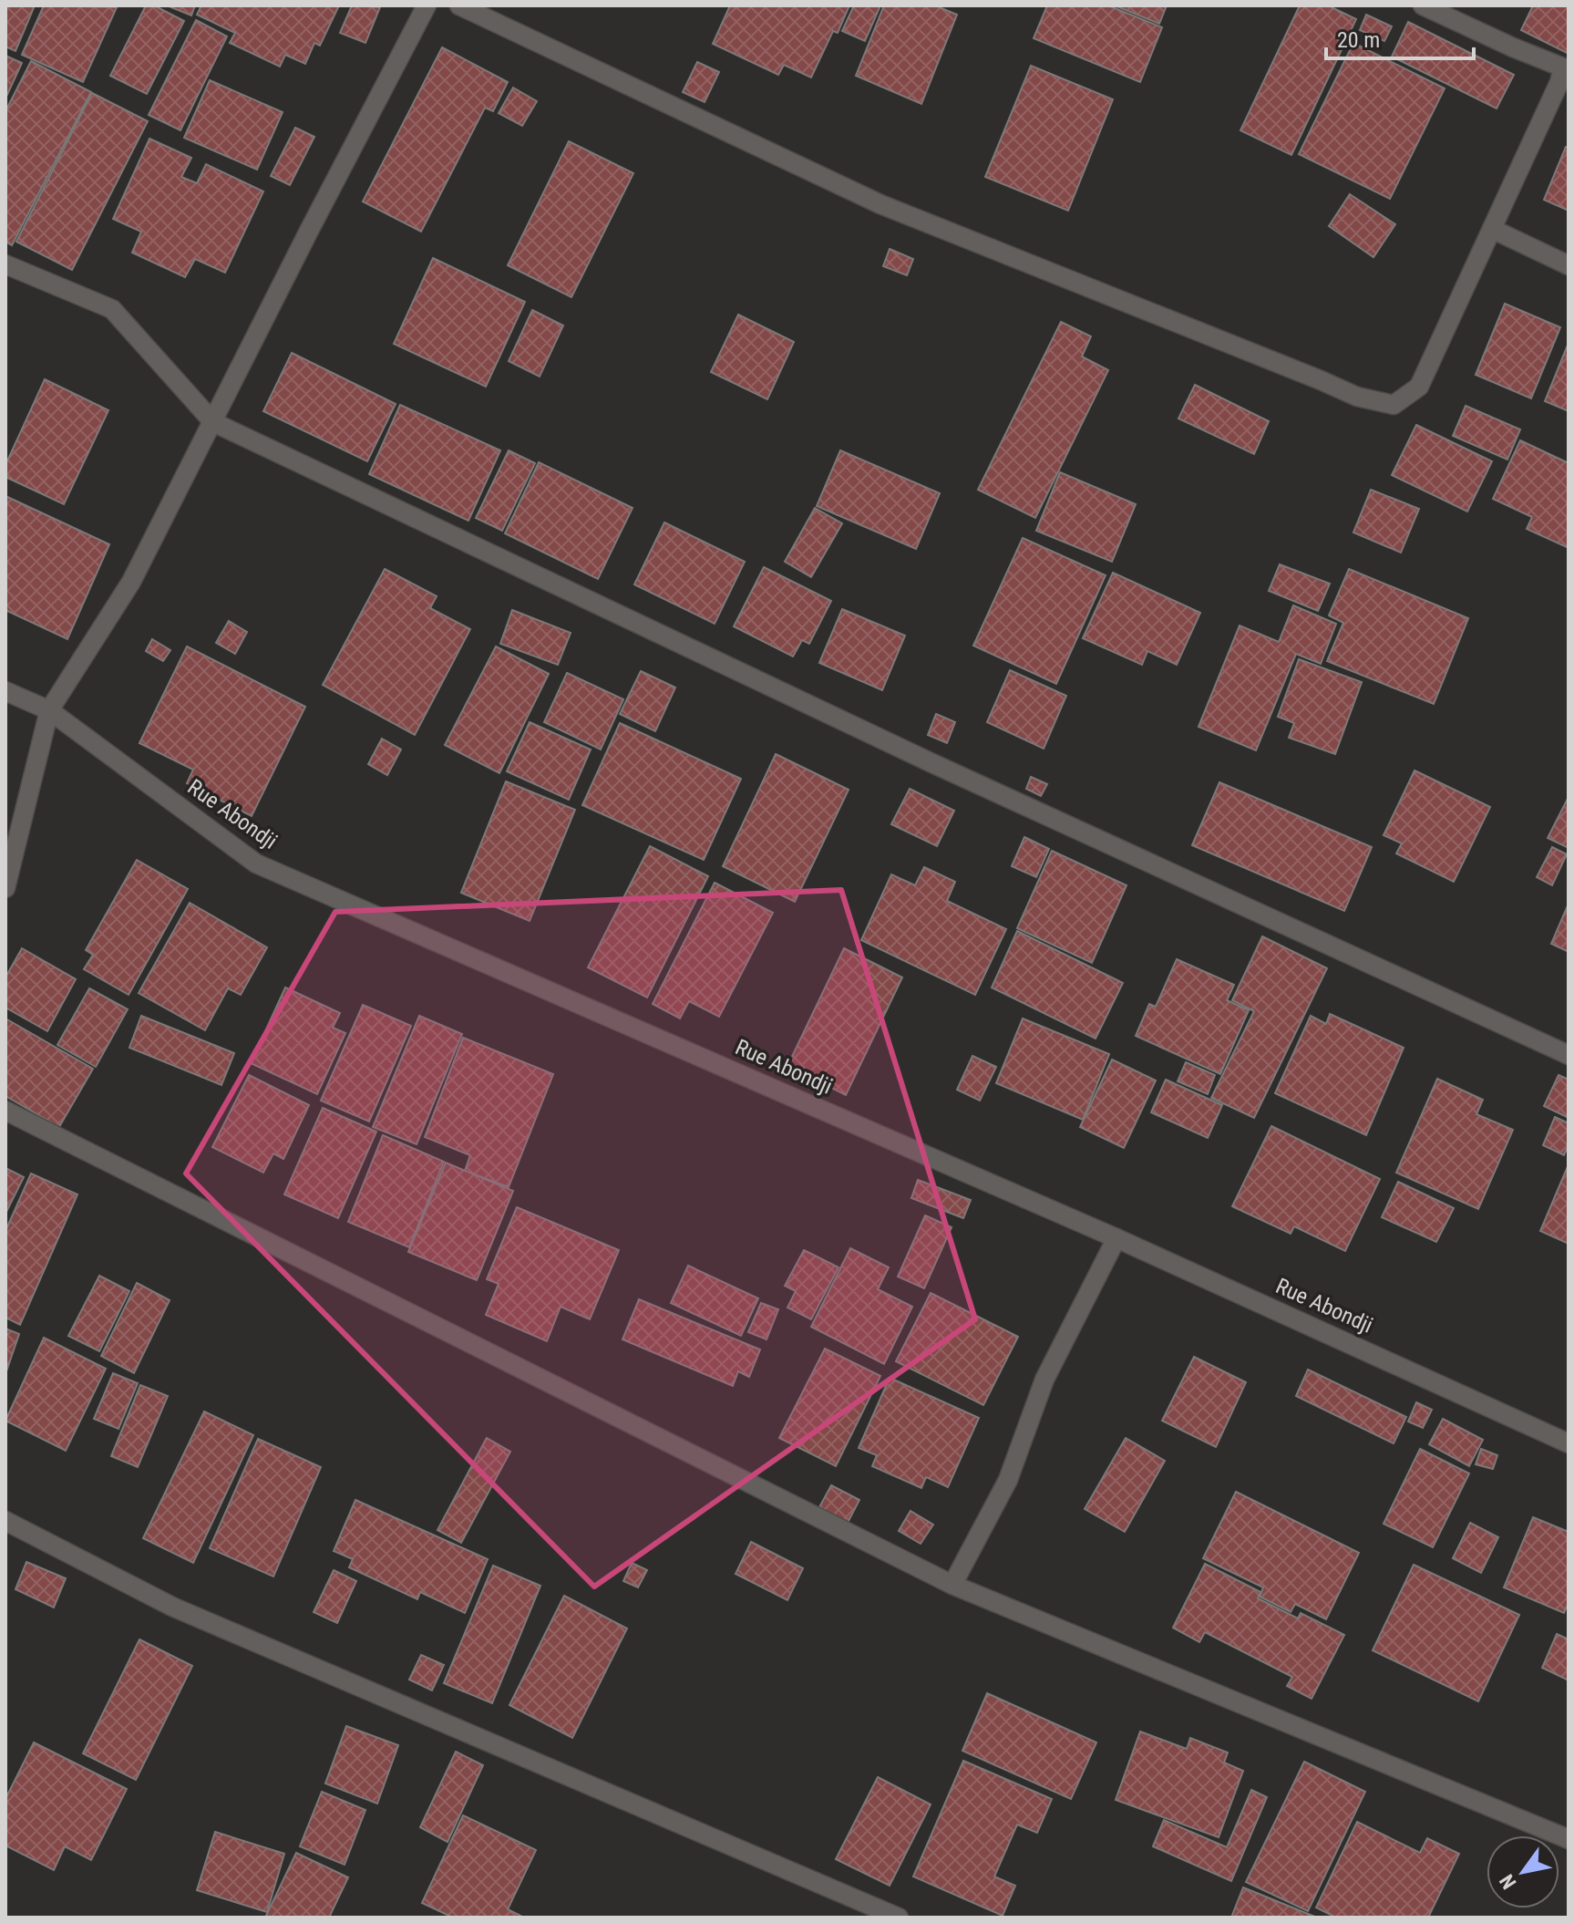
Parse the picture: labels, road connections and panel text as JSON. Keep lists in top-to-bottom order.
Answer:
{
  "streets": {
    "street": ["Rue Abondji"]
  },
  "scale_bar": "20 m",
  "north": "bottom left"
}
